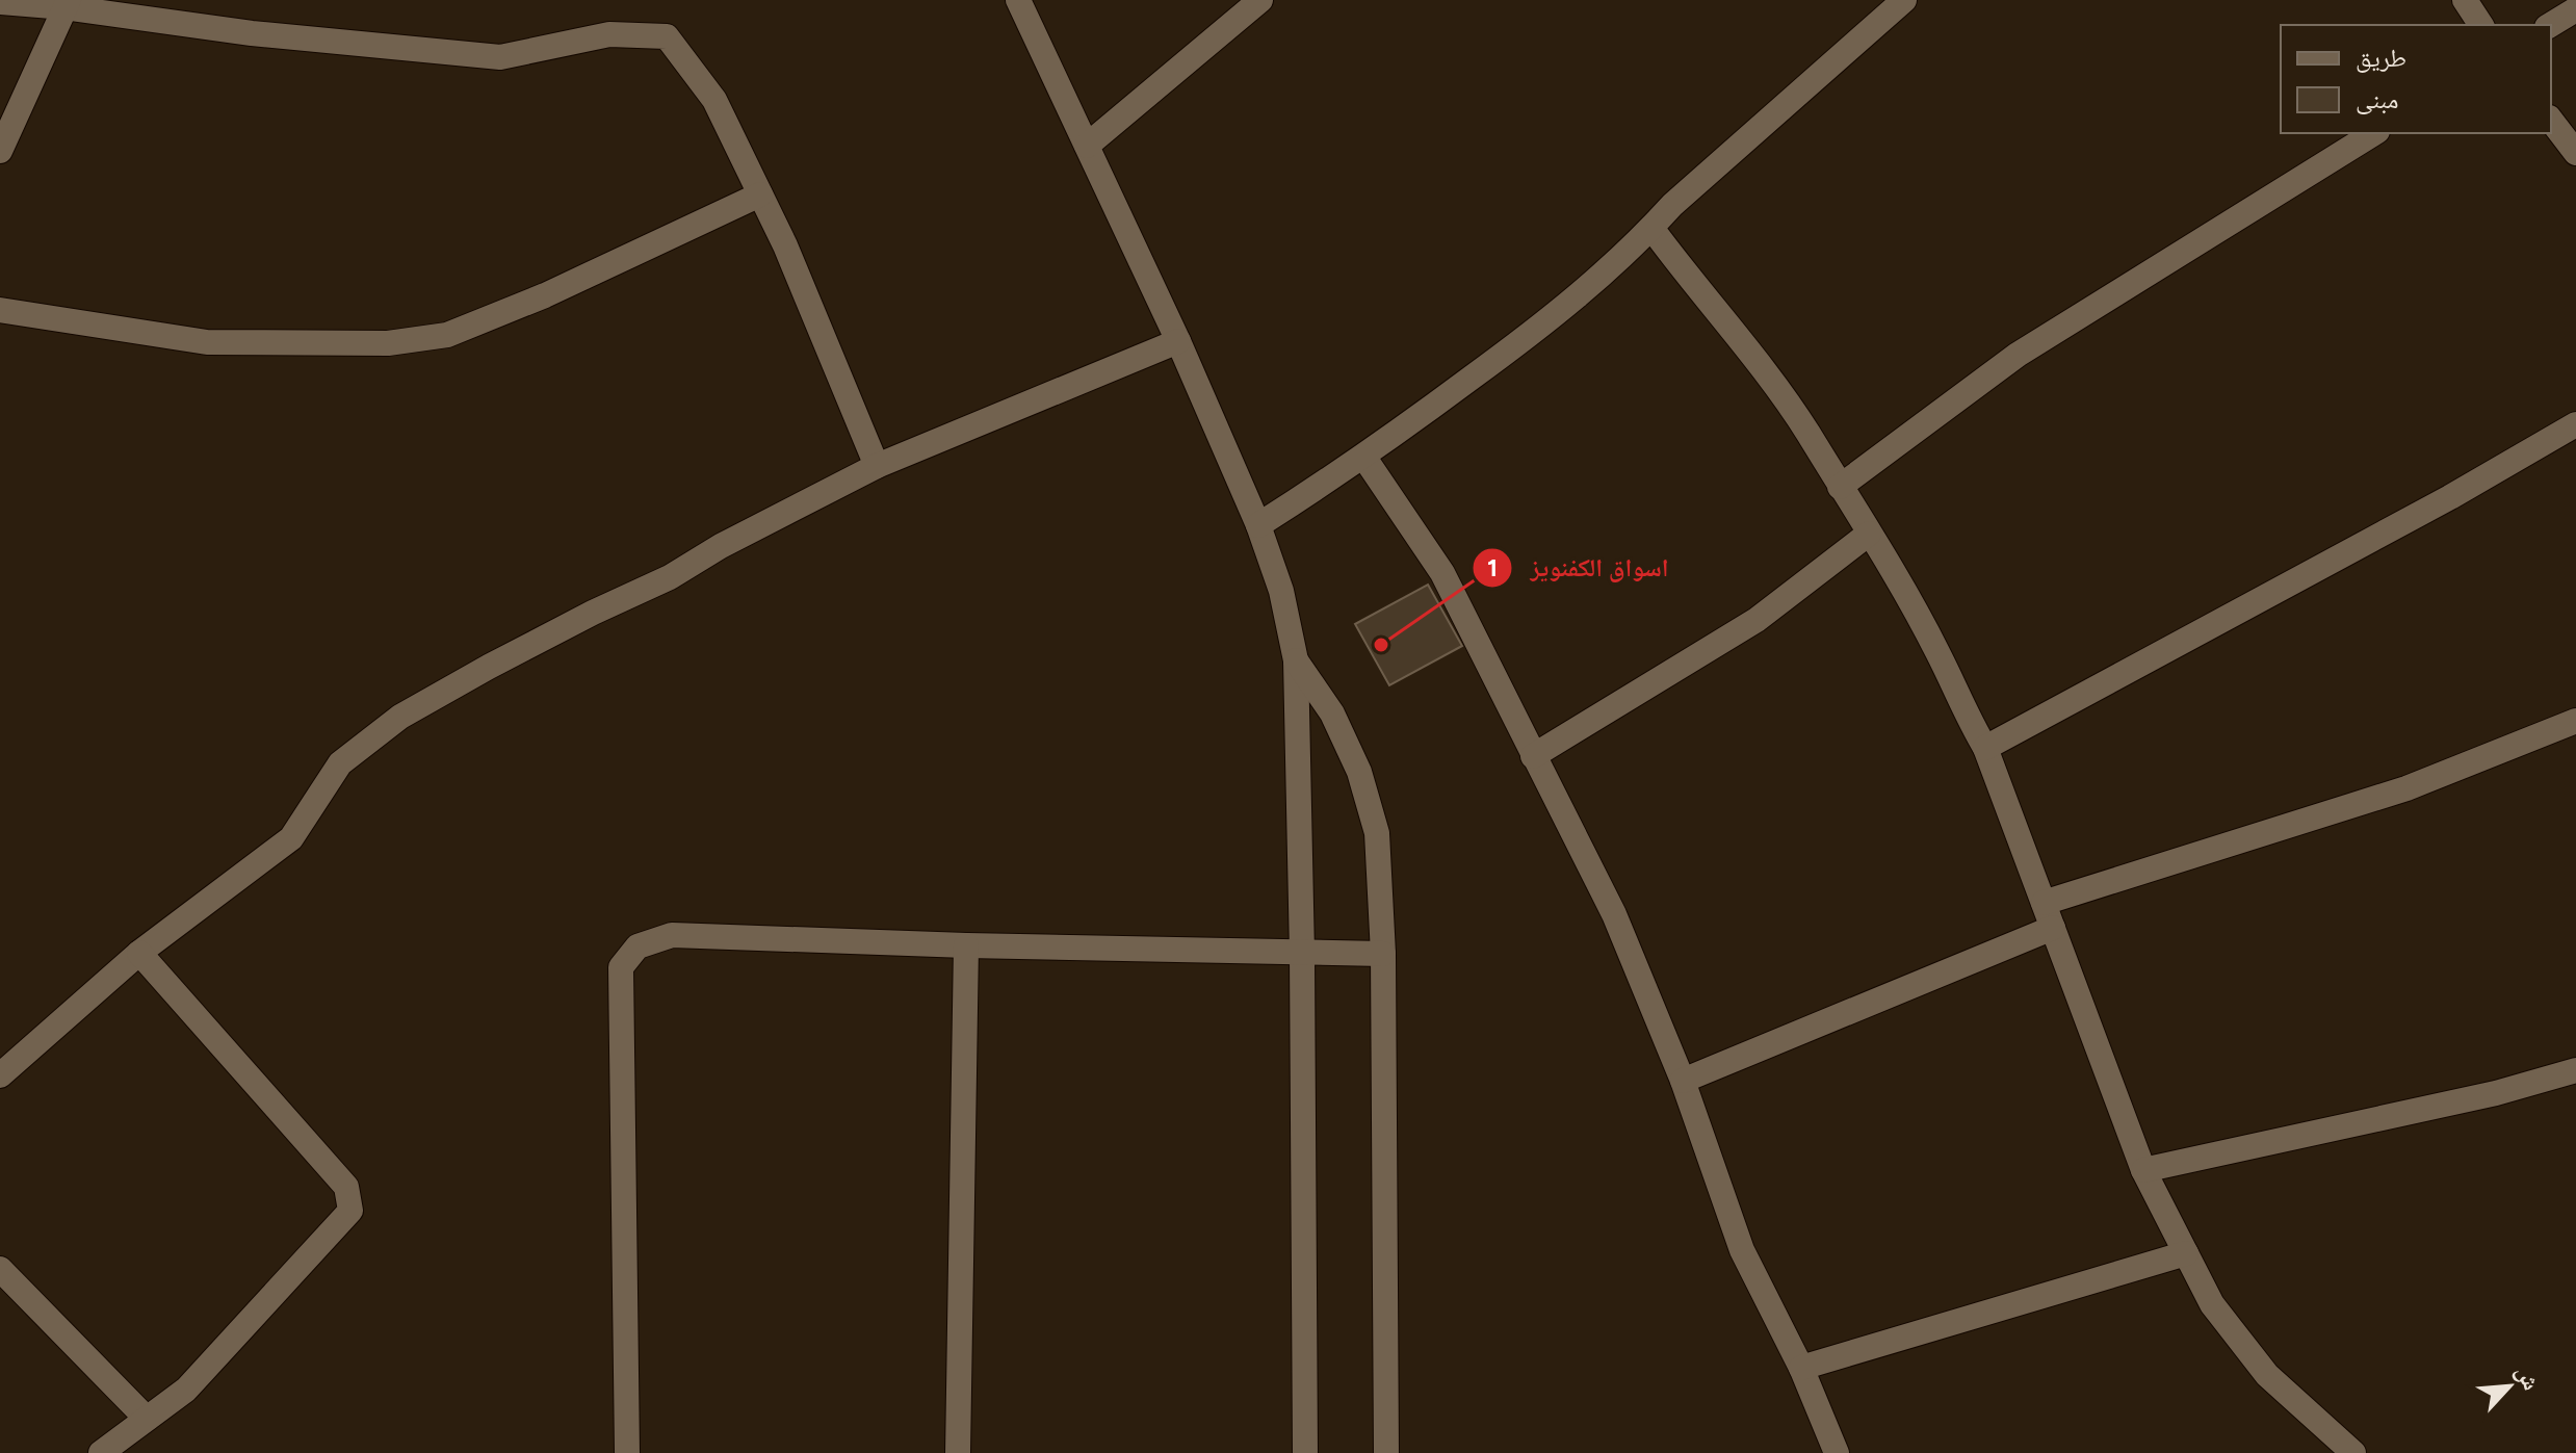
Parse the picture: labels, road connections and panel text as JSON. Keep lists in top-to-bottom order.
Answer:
{
  "places": ["اسواق الكفنويز"],
  "legend": ["طريق", "مبنى"],
  "north": "top right"
}
